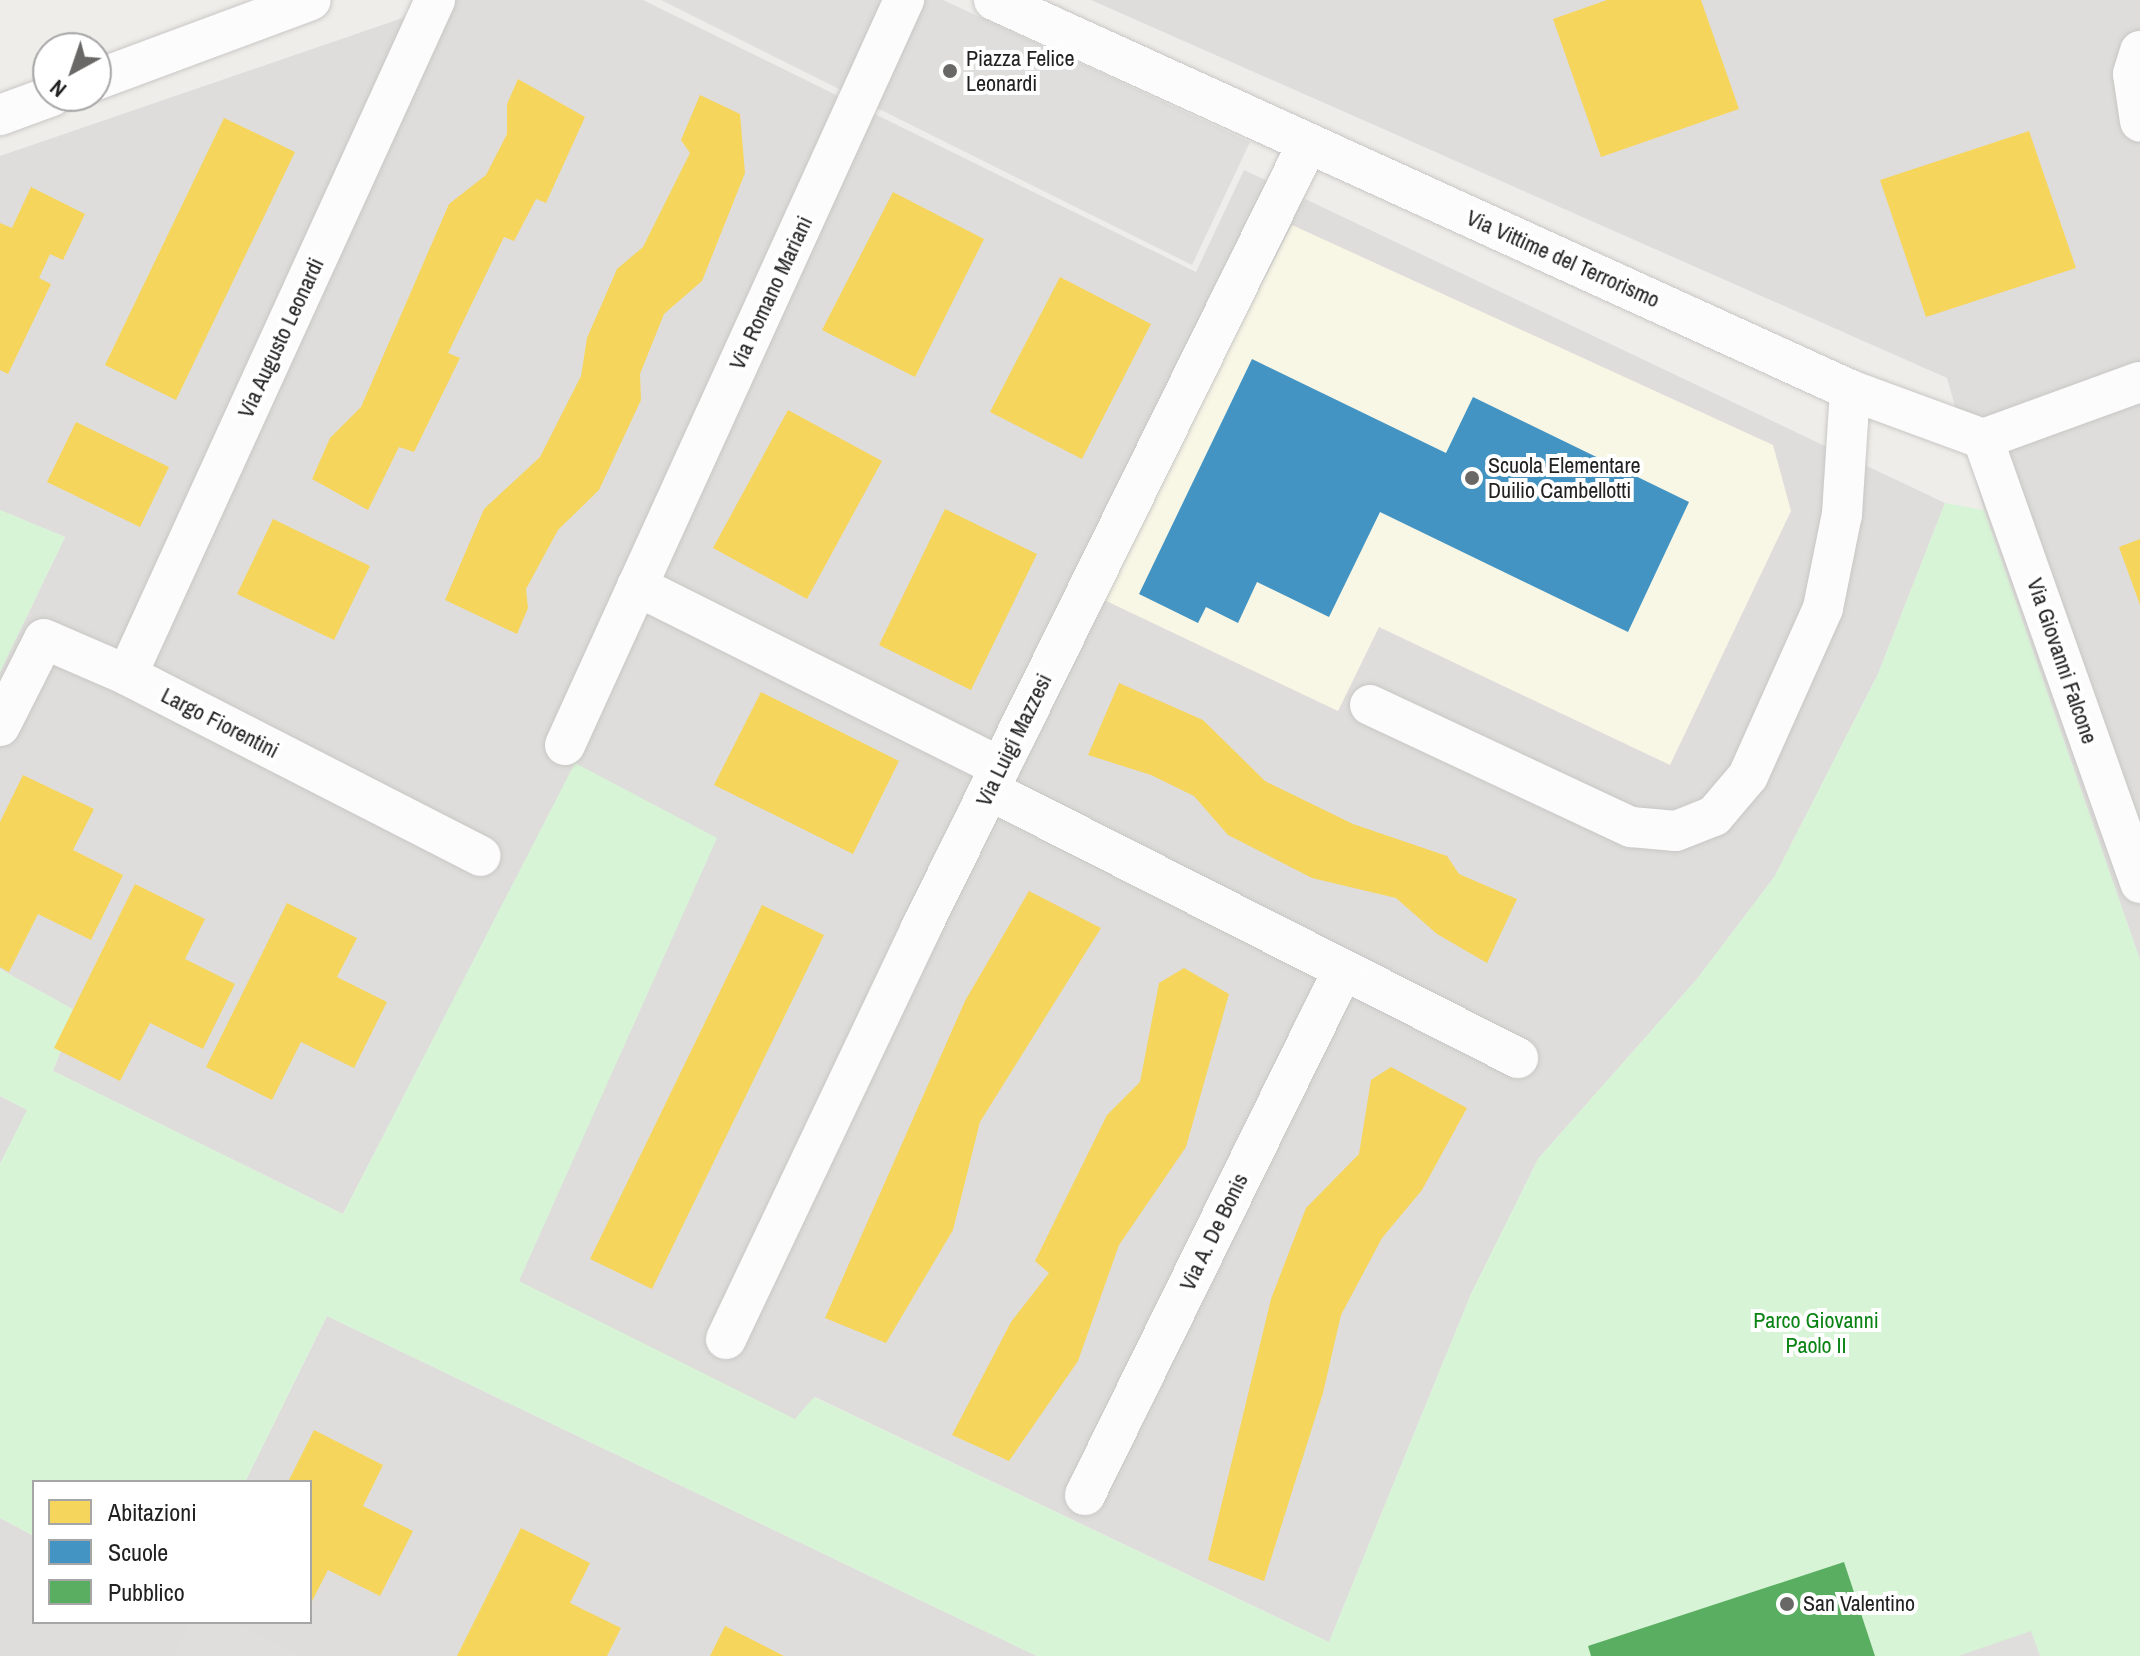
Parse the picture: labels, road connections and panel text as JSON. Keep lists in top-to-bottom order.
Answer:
{
  "streets": {
    "street": [
      "Via Vittime del Terrorismo",
      "Via Romano Mariani",
      "Via Augusto Leonardi",
      "Via Giovanni Falcone",
      "Largo Fiorentini",
      "Via Luigi Mazzesi",
      "Via A. De Bonis"
    ]
  },
  "crossings": [
    ["Via Vittime del Terrorismo", "Via Giovanni Falcone"],
    ["Via Vittime del Terrorismo", "Via Luigi Mazzesi"],
    ["Via Augusto Leonardi", "Largo Fiorentini"]
  ],
  "parks": ["Parco Giovanni Paolo II"],
  "places": ["Piazza Felice Leonardi", "Scuola Elementare Duilio Cambellotti", "San Valentino"],
  "legend": ["Abitazioni", "Scuole", "Pubblico"],
  "north": "bottom left"
}
